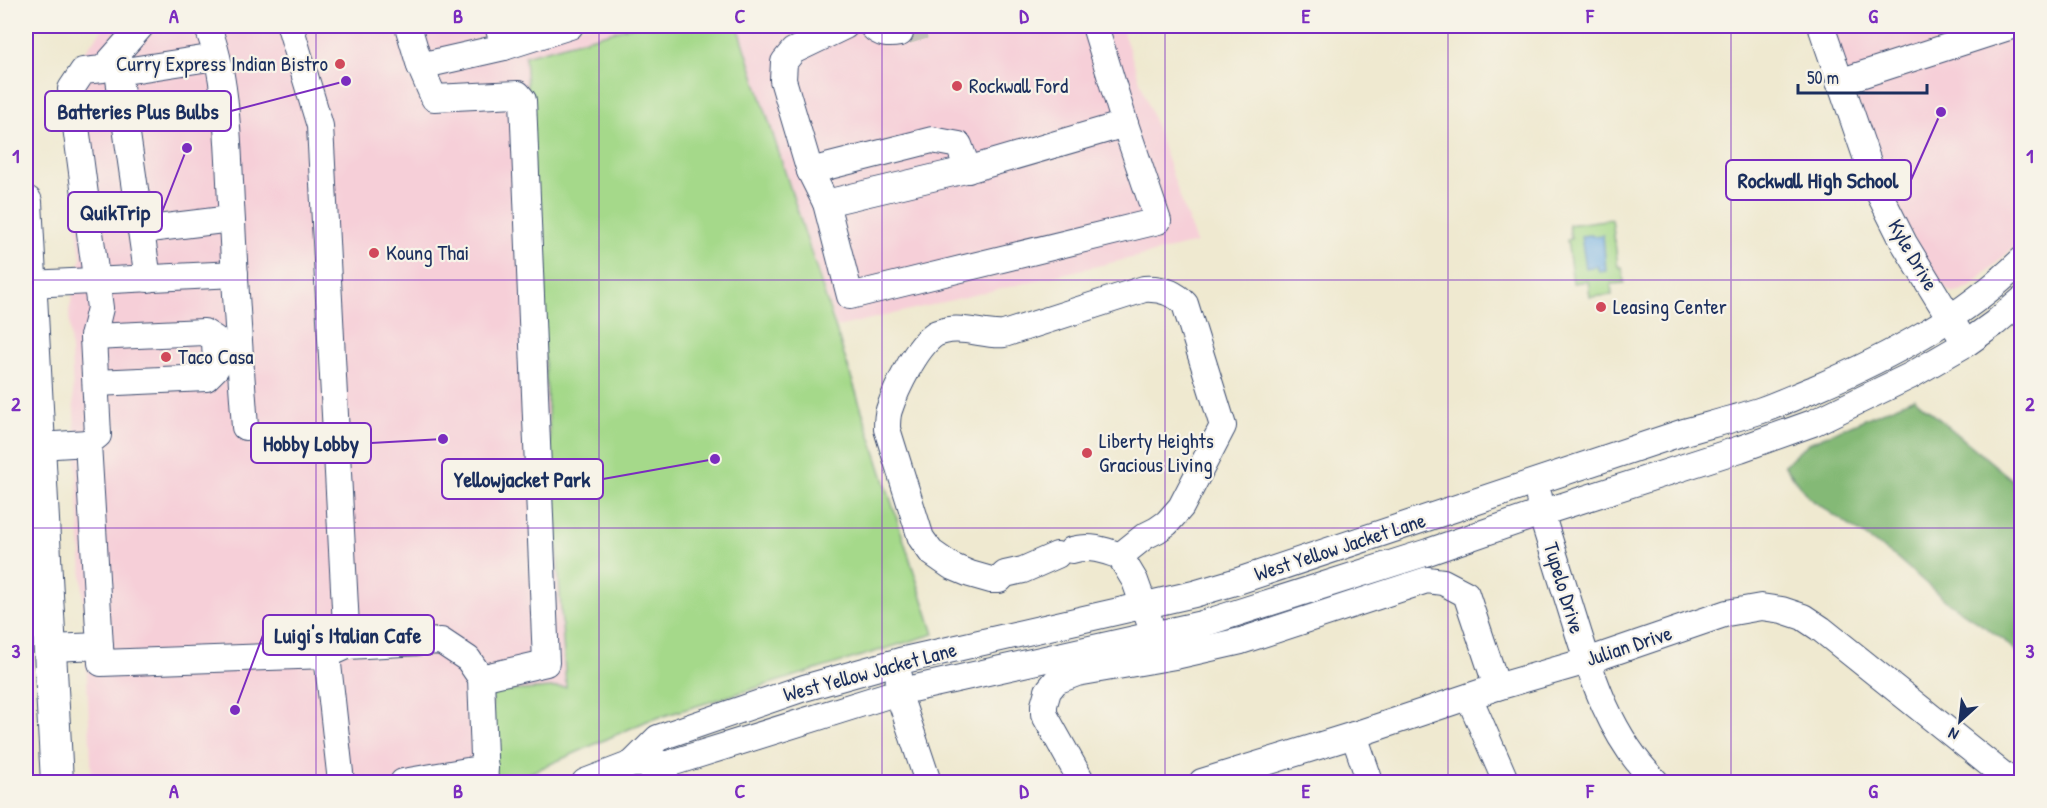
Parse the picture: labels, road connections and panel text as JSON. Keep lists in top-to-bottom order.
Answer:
{
  "streets": {
    "street": [
      "Kyle Drive",
      "West Yellow Jacket Lane",
      "Tupelo Drive",
      "Julian Drive"
    ]
  },
  "crossings": [
    ["Kyle Drive", "West Yellow Jacket Lane"],
    ["West Yellow Jacket Lane", "Tupelo Drive"],
    ["Tupelo Drive", "Julian Drive"]
  ],
  "places": [
    "Curry Express Indian Bistro",
    "Batteries Plus Bulbs",
    "Rockwall Ford",
    "Rockwall High School",
    "QuikTrip",
    "Koung Thai",
    "Leasing Center",
    "Taco Casa",
    "Hobby Lobby",
    "Liberty Heights Gracious Living",
    "Yellowjacket Park",
    "Luigi's Italian Cafe"
  ],
  "scale_bar": "50 m",
  "north": "bottom left",
  "grid": {
    "columns": [
      "A",
      "B",
      "C",
      "D",
      "E",
      "F",
      "G"
    ],
    "rows": ["1", "2", "3"]
  }
}
